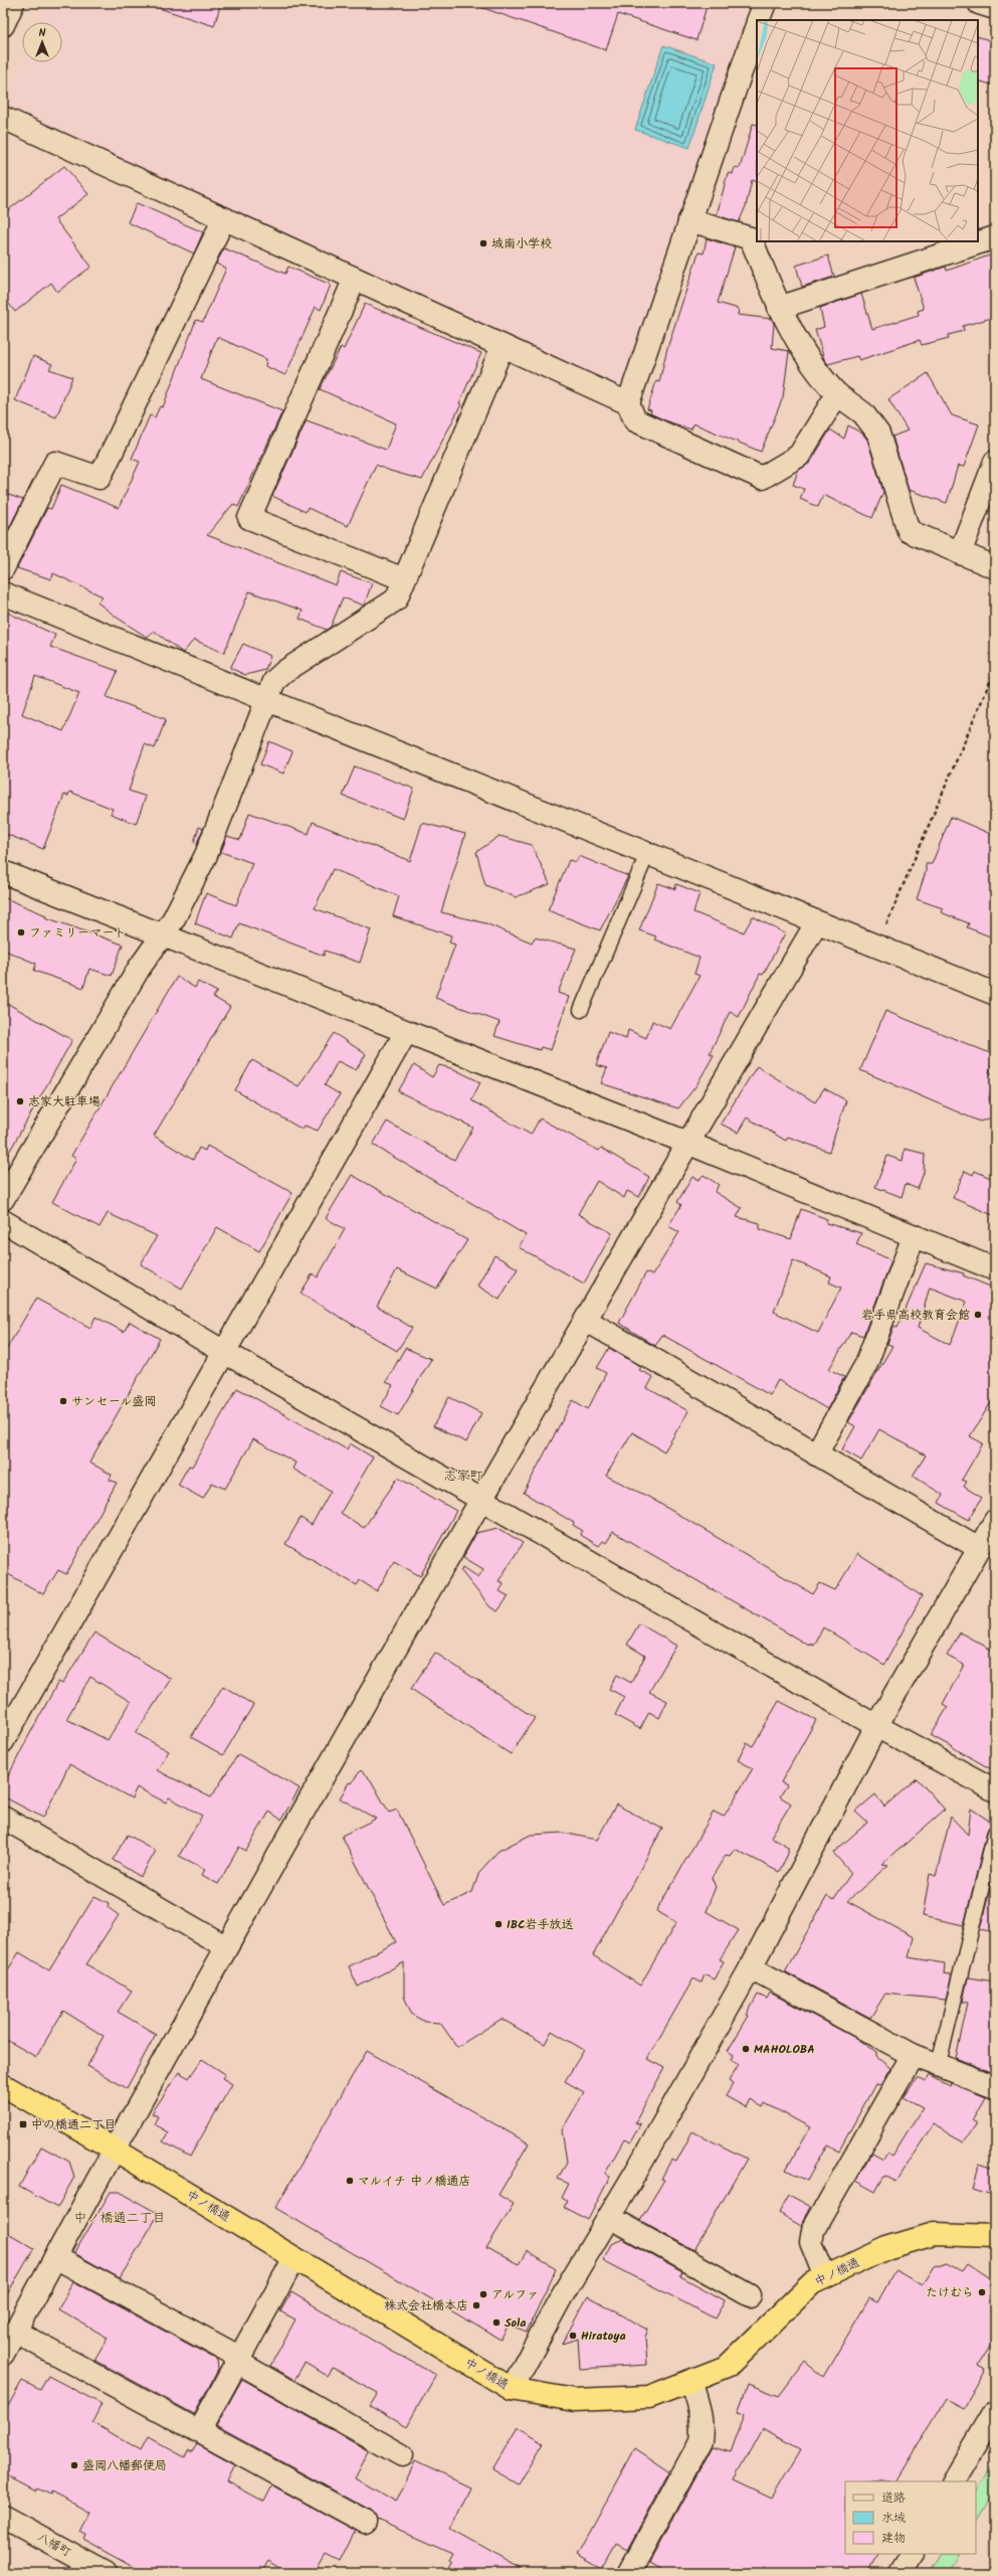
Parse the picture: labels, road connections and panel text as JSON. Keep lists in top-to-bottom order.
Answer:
{
  "streets": {
    "highway": ["中ノ橋通"],
    "street": ["八幡町"]
  },
  "districts": ["志家町", "中ノ橋通二丁目"],
  "places": {
    "other": [
      "城南小学校",
      "ファミリーマート",
      "志家大駐車場",
      "岩手県高校教育会館",
      "サンセール盛岡",
      "IBC岩手放送",
      "MAHOLOBA",
      "マルイチ 中ノ橋通店",
      "たけむら",
      "アルファ",
      "株式会社橋本店",
      "Sola",
      "Hiratoya",
      "盛岡八幡郵便局"
    ],
    "transit": ["中の橋通二丁目"]
  },
  "legend": ["道路", "水域", "建物"],
  "north": "top"
}
